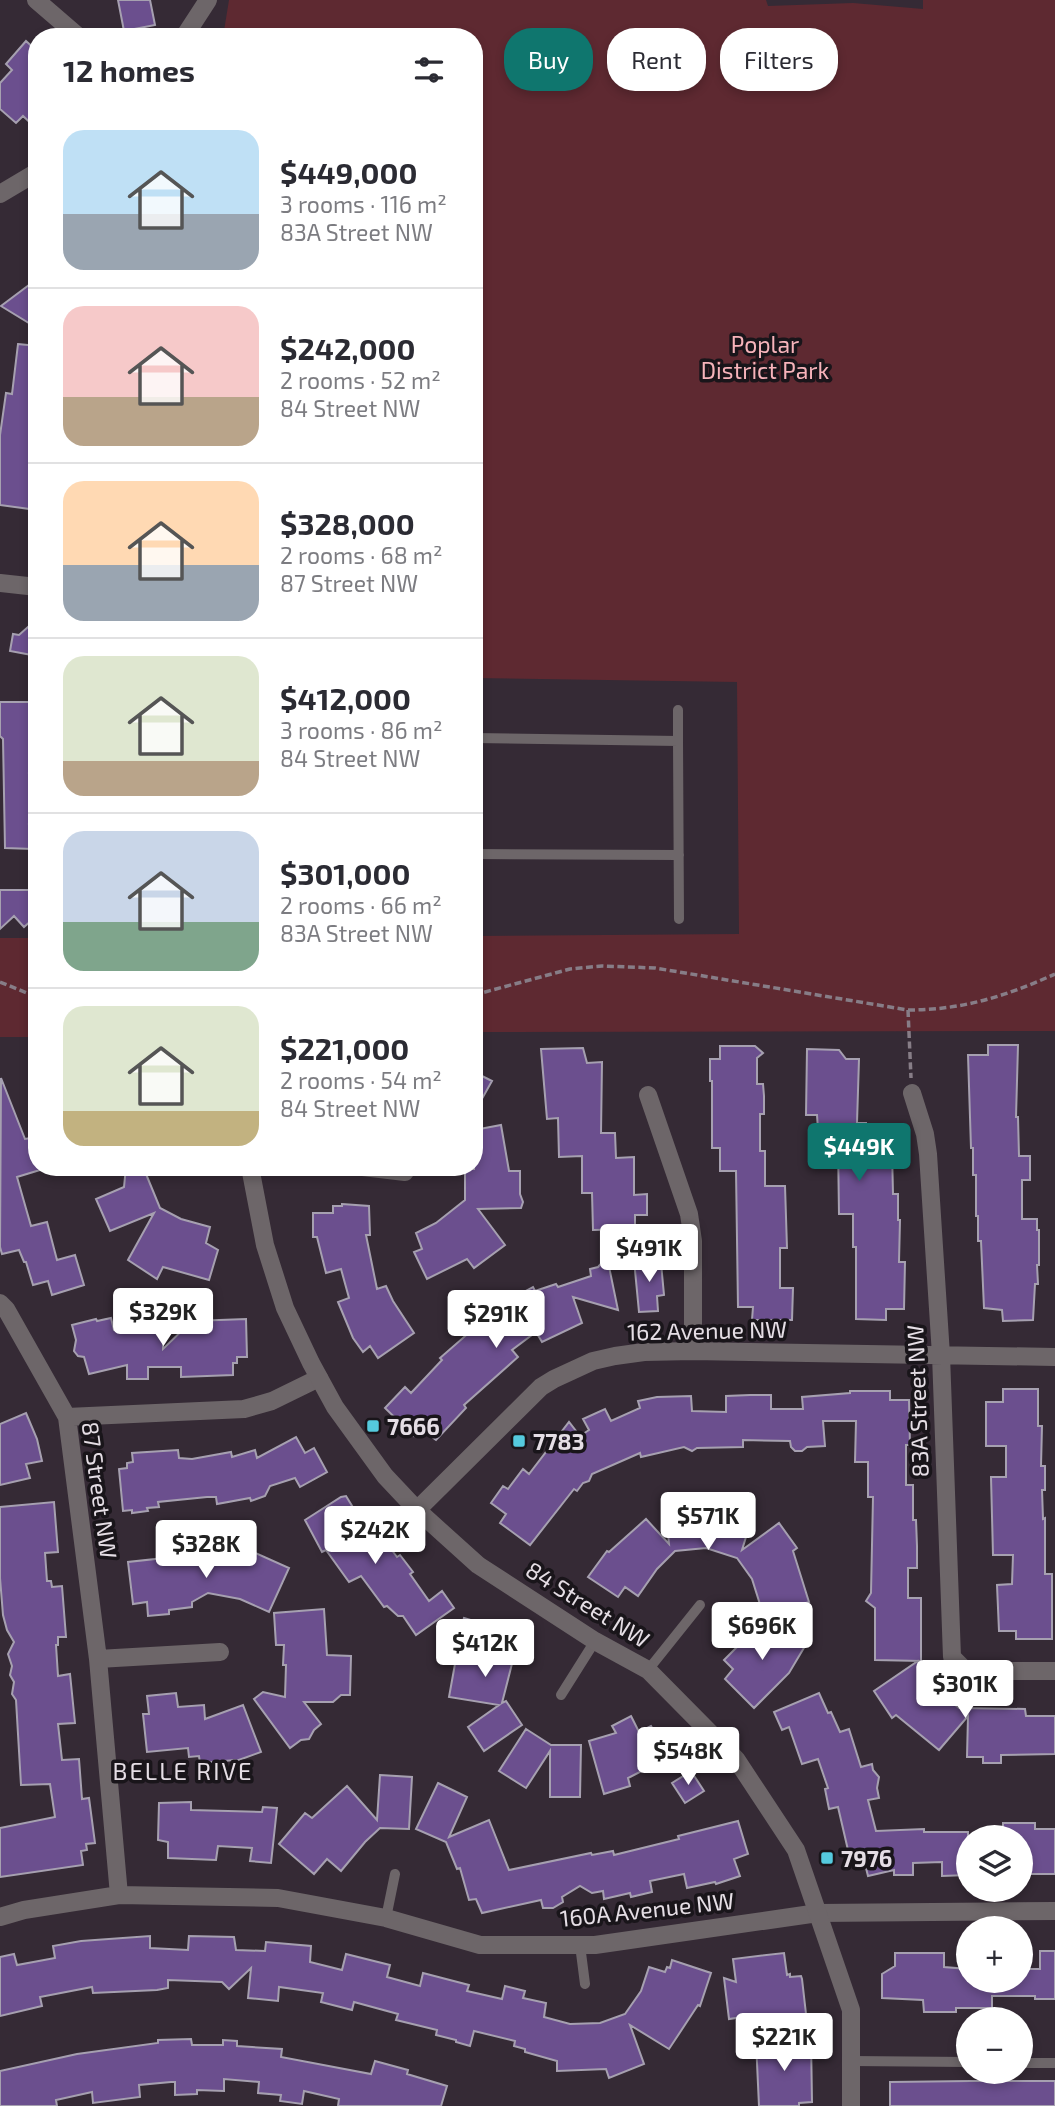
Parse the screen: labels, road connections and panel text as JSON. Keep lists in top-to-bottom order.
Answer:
{
  "streets": {
    "street": [
      "162 Avenue NW",
      "83A Street NW",
      "87 Street NW",
      "84 Street NW",
      "160A Avenue NW"
    ]
  },
  "crossings": [
    ["162 Avenue NW", "83A Street NW"],
    ["162 Avenue NW", "84 Street NW"],
    ["87 Street NW", "160A Avenue NW"],
    ["84 Street NW", "160A Avenue NW"]
  ],
  "districts": ["BELLE RIVE"],
  "parks": ["Poplar District Park"],
  "places": {
    "transit": ["7666", "7783", "7976"]
  },
  "page": {
    "chip": ["Buy", "Rent", "Filters"],
    "heading": "12 homes",
    "list": [
      {
        "name": "$449,000",
        "note": "3 rooms · 116 m² · 83A Street NW"
      },
      {
        "name": "$242,000",
        "note": "2 rooms · 52 m² · 84 Street NW"
      },
      {
        "name": "$328,000",
        "note": "2 rooms · 68 m² · 87 Street NW"
      },
      {
        "name": "$412,000",
        "note": "3 rooms · 86 m² · 84 Street NW"
      },
      {
        "name": "$301,000",
        "note": "2 rooms · 66 m² · 83A Street NW"
      },
      {
        "name": "$221,000",
        "note": "2 rooms · 54 m² · 84 Street NW"
      }
    ],
    "price": [
      "$449K",
      "$491K",
      "$329K",
      "$291K",
      "$571K",
      "$242K",
      "$328K",
      "$696K",
      "$412K",
      "$301K",
      "$548K",
      "$221K"
    ],
    "map_buttons": ["+", "−"]
  }
}
